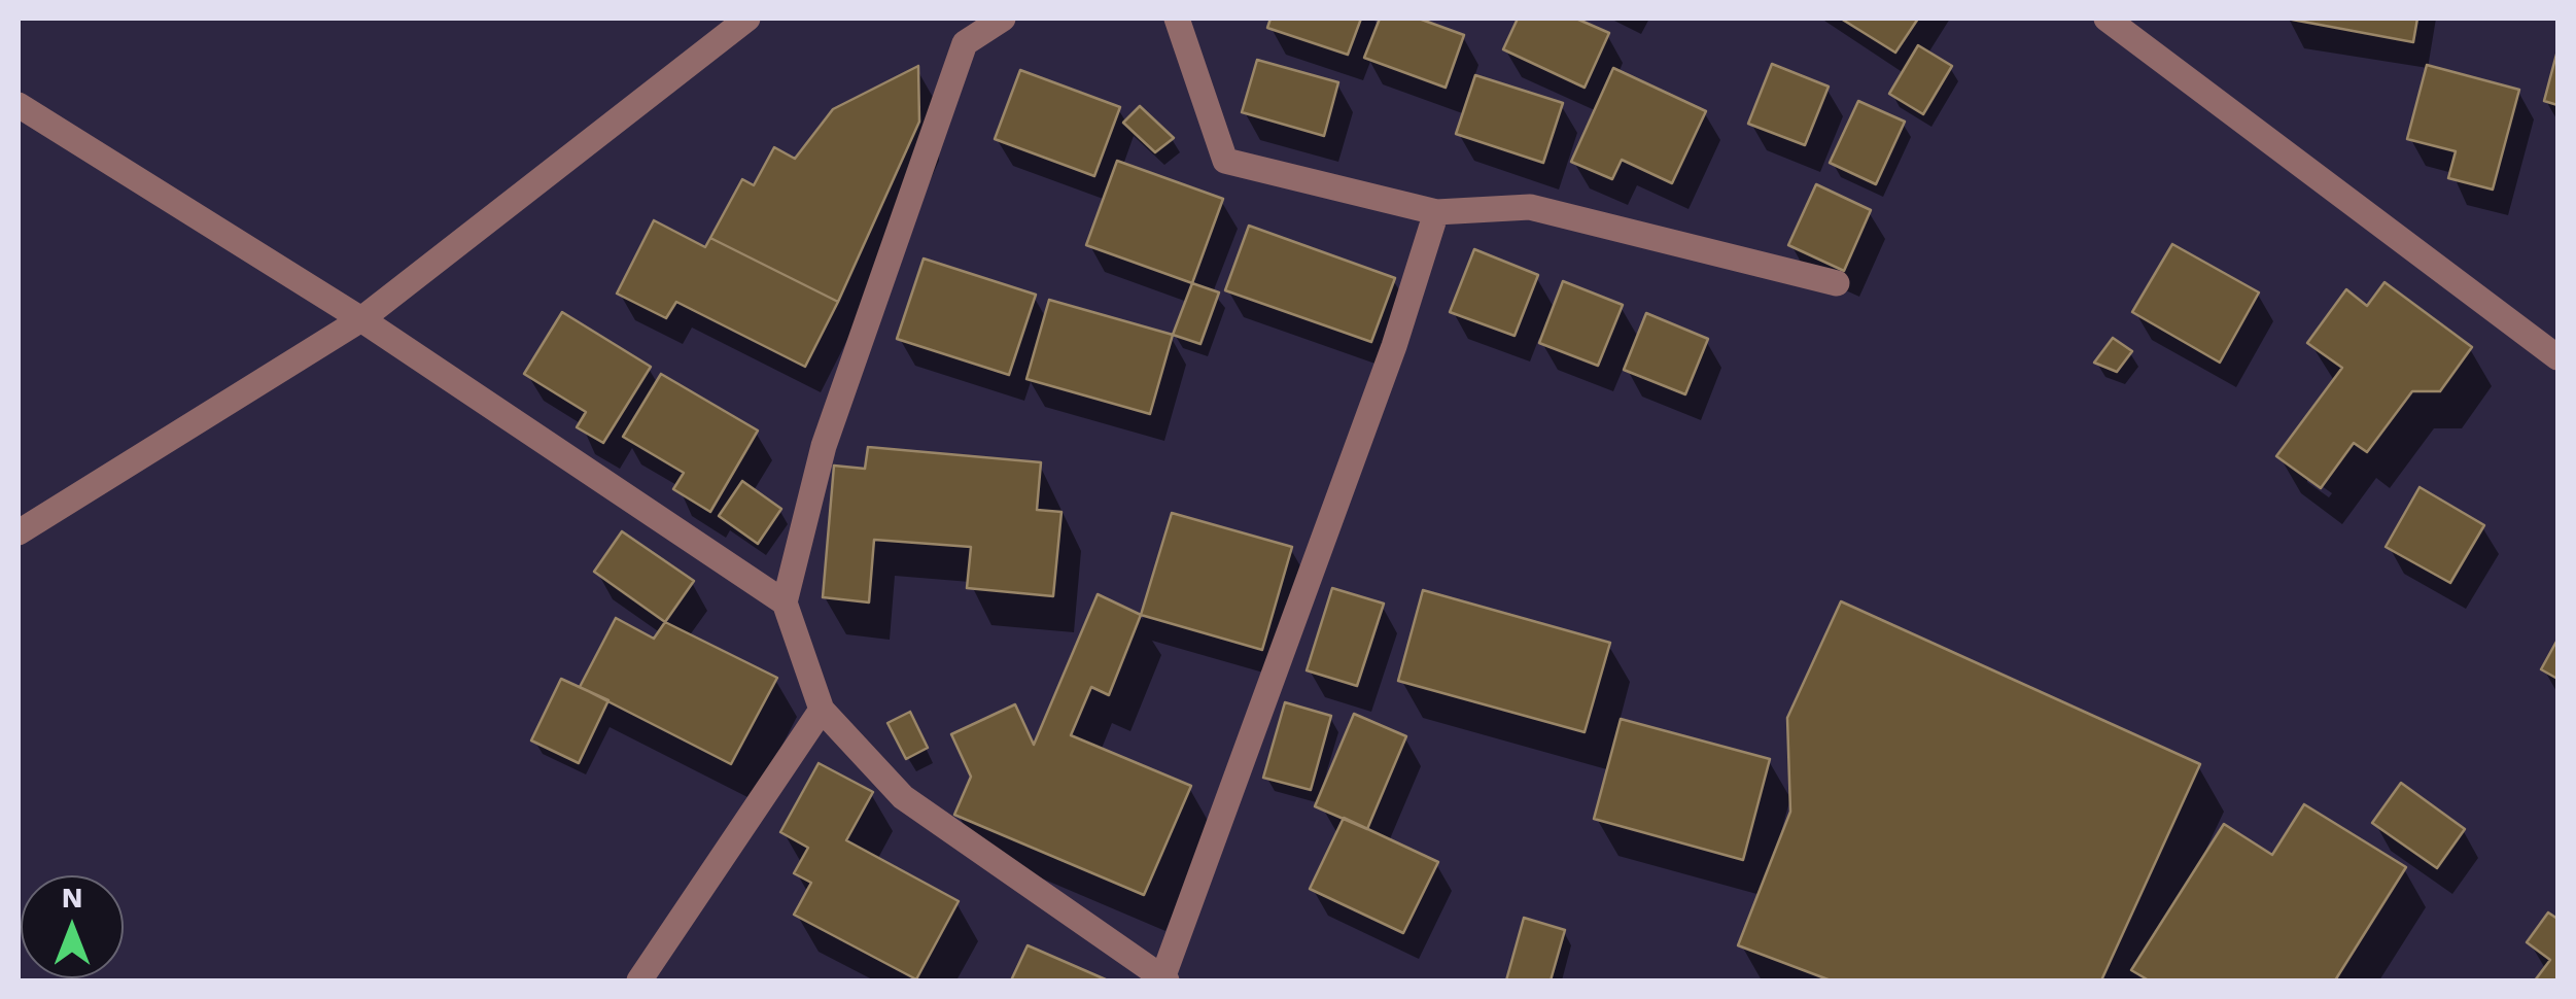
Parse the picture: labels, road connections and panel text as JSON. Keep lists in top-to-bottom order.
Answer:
{
  "north": "top"
}
